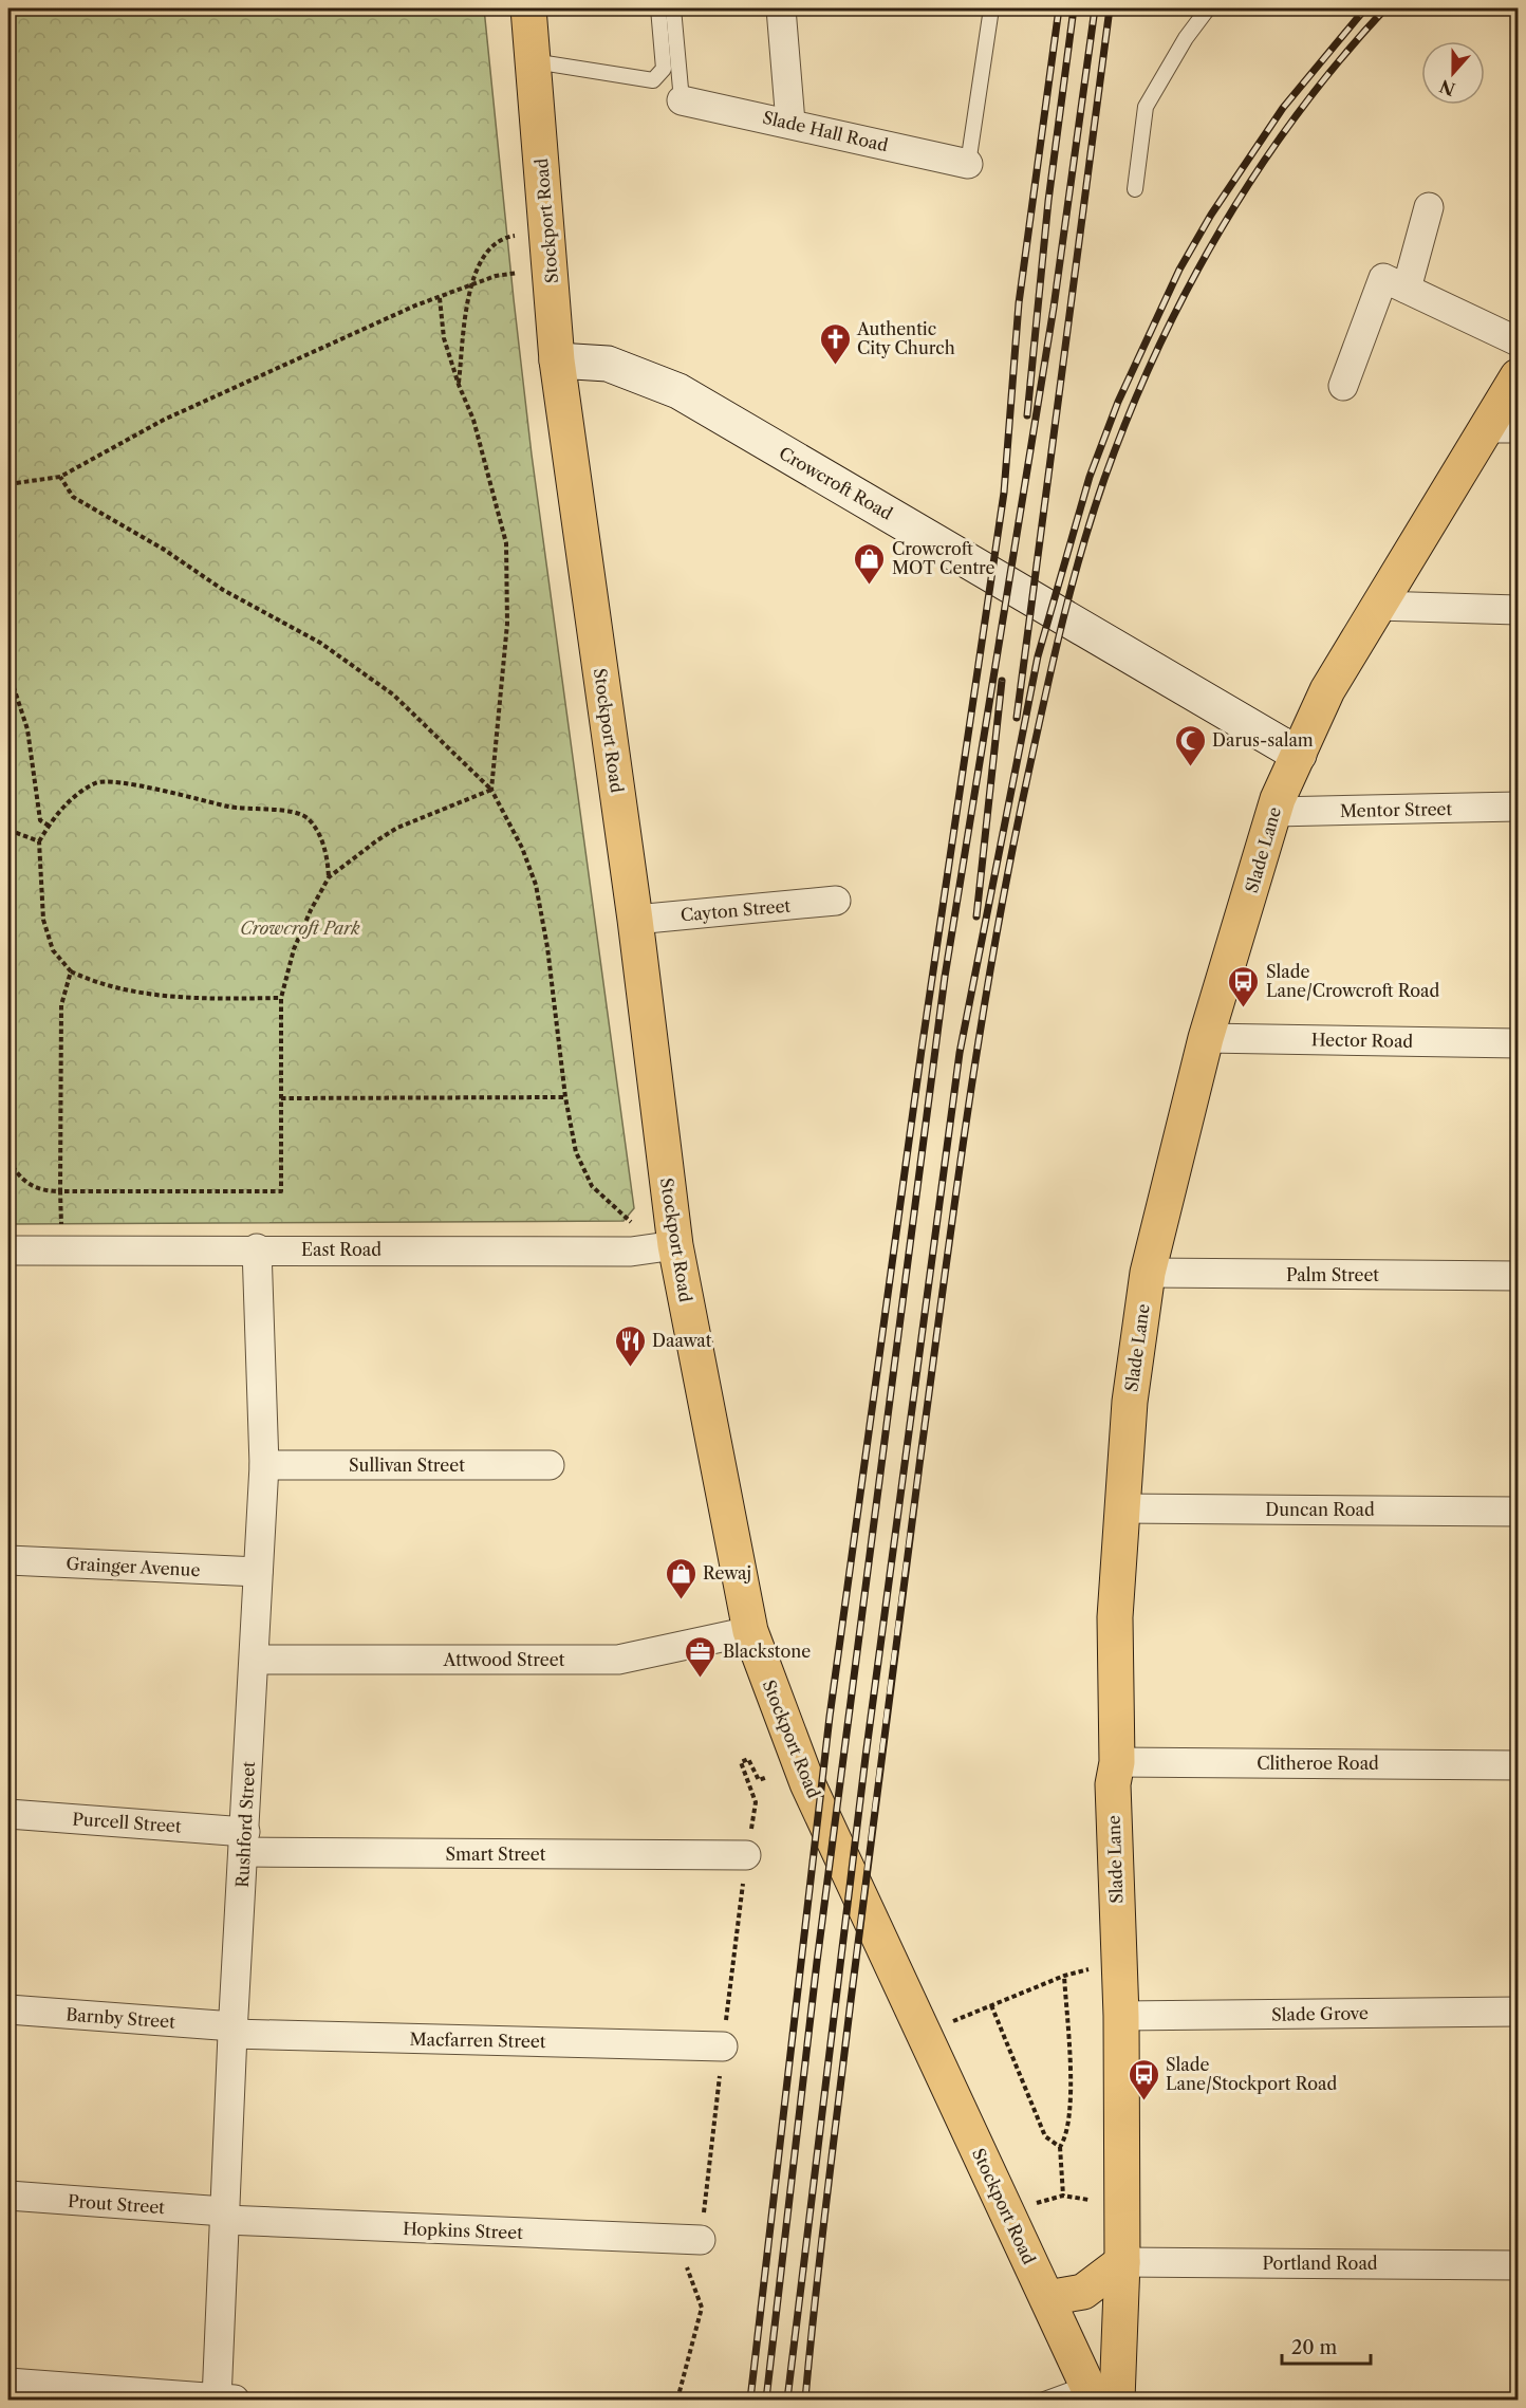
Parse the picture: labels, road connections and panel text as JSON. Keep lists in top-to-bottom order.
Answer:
{
  "streets": {
    "main road": ["Stockport Road", "Slade Lane"],
    "street": [
      "Slade Hall Road",
      "Crowcroft Road",
      "Mentor Street",
      "Cayton Street",
      "Hector Road",
      "East Road",
      "Palm Street",
      "Sullivan Street",
      "Duncan Road",
      "Grainger Avenue",
      "Attwood Street",
      "Clitheroe Road",
      "Purcell Street",
      "Rushford Street",
      "Smart Street",
      "Slade Grove",
      "Barnby Street",
      "Macfarren Street",
      "Prout Street",
      "Hopkins Street",
      "Portland Road"
    ]
  },
  "crossings": [
    ["Stockport Road", "Crowcroft Road"],
    ["Stockport Road", "Slade Lane"],
    ["Stockport Road", "Cayton Street"],
    ["Stockport Road", "East Road"],
    ["Stockport Road", "Attwood Street"],
    ["Crowcroft Road", "Slade Lane"],
    ["Mentor Street", "Slade Lane"],
    ["Slade Lane", "Hector Road"],
    ["Slade Lane", "Palm Street"],
    ["Slade Lane", "Duncan Road"],
    ["Slade Lane", "Clitheroe Road"],
    ["Slade Lane", "Slade Grove"],
    ["Slade Lane", "Portland Road"],
    ["East Road", "Rushford Street"],
    ["Sullivan Street", "Rushford Street"],
    ["Grainger Avenue", "Rushford Street"],
    ["Attwood Street", "Rushford Street"],
    ["Purcell Street", "Rushford Street"],
    ["Purcell Street", "Smart Street"],
    ["Rushford Street", "Smart Street"],
    ["Rushford Street", "Barnby Street"],
    ["Rushford Street", "Macfarren Street"],
    ["Rushford Street", "Prout Street"],
    ["Rushford Street", "Hopkins Street"],
    ["Barnby Street", "Macfarren Street"],
    ["Prout Street", "Hopkins Street"]
  ],
  "parks": ["Crowcroft Park"],
  "places": {
    "church": ["Authentic City Church"],
    "shop": ["Crowcroft MOT Centre", "Rewaj"],
    "mosque": ["Darus-salam"],
    "bus stop": ["Slade Lane/Crowcroft Road", "Slade Lane/Stockport Road"],
    "restaurant": ["Daawat"],
    "office": ["Blackstone"]
  },
  "scale_bar": "20 m",
  "north": "bottom"
}
